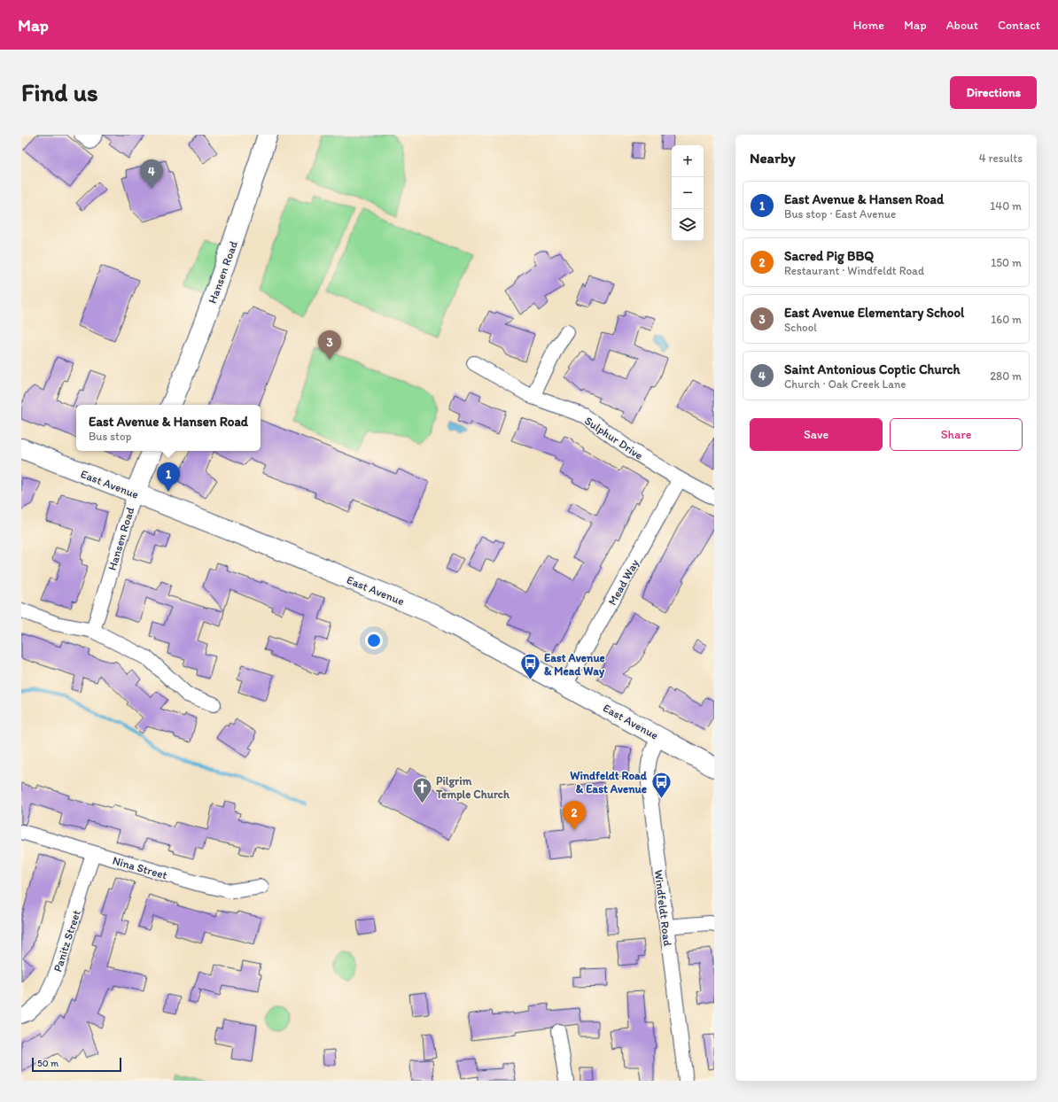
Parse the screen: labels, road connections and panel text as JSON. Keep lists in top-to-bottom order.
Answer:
{
  "streets": {
    "street": [
      "Hansen Road",
      "Sulphur Drive",
      "East Avenue",
      "Mead Way",
      "Nina Street",
      "Windfeldt Road",
      "Panitz Street"
    ]
  },
  "crossings": [
    ["Hansen Road", "East Avenue"],
    ["Sulphur Drive", "Mead Way"],
    ["East Avenue", "Mead Way"],
    ["East Avenue", "Windfeldt Road"],
    ["Nina Street", "Panitz Street"]
  ],
  "places": {
    "bus stop": ["East Avenue & Mead Way", "Windfeldt Road & East Avenue"],
    "church": ["Pilgrim Temple Church"]
  },
  "scale_bar": "50 m",
  "page": {
    "header": "Map",
    "nav": [
      "Home",
      "Map",
      "About",
      "Contact"
    ],
    "buttons": [
      "Directions",
      ["Save", "Share"]
    ],
    "title": "Find us",
    "heading": ["Nearby", "4 results"],
    "map_buttons": ["+", "−"],
    "pins": [
      "4",
      "3",
      "1",
      "2"
    ],
    "list": [
      {
        "mark": "1",
        "name": "East Avenue & Hansen Road",
        "note": "Bus stop · East Avenue",
        "value": "140 m"
      },
      {
        "mark": "2",
        "name": "Sacred Pig BBQ",
        "note": "Restaurant · Windfeldt Road",
        "value": "150 m"
      },
      {
        "mark": "3",
        "name": "East Avenue Elementary School",
        "note": "School",
        "value": "160 m"
      },
      {
        "mark": "4",
        "name": "Saint Antonious Coptic Church",
        "note": "Church · Oak Creek Lane",
        "value": "280 m"
      }
    ],
    "popup": ["East Avenue & Hansen Road", "Bus stop"],
    "scale": "50 m"
  }
}
